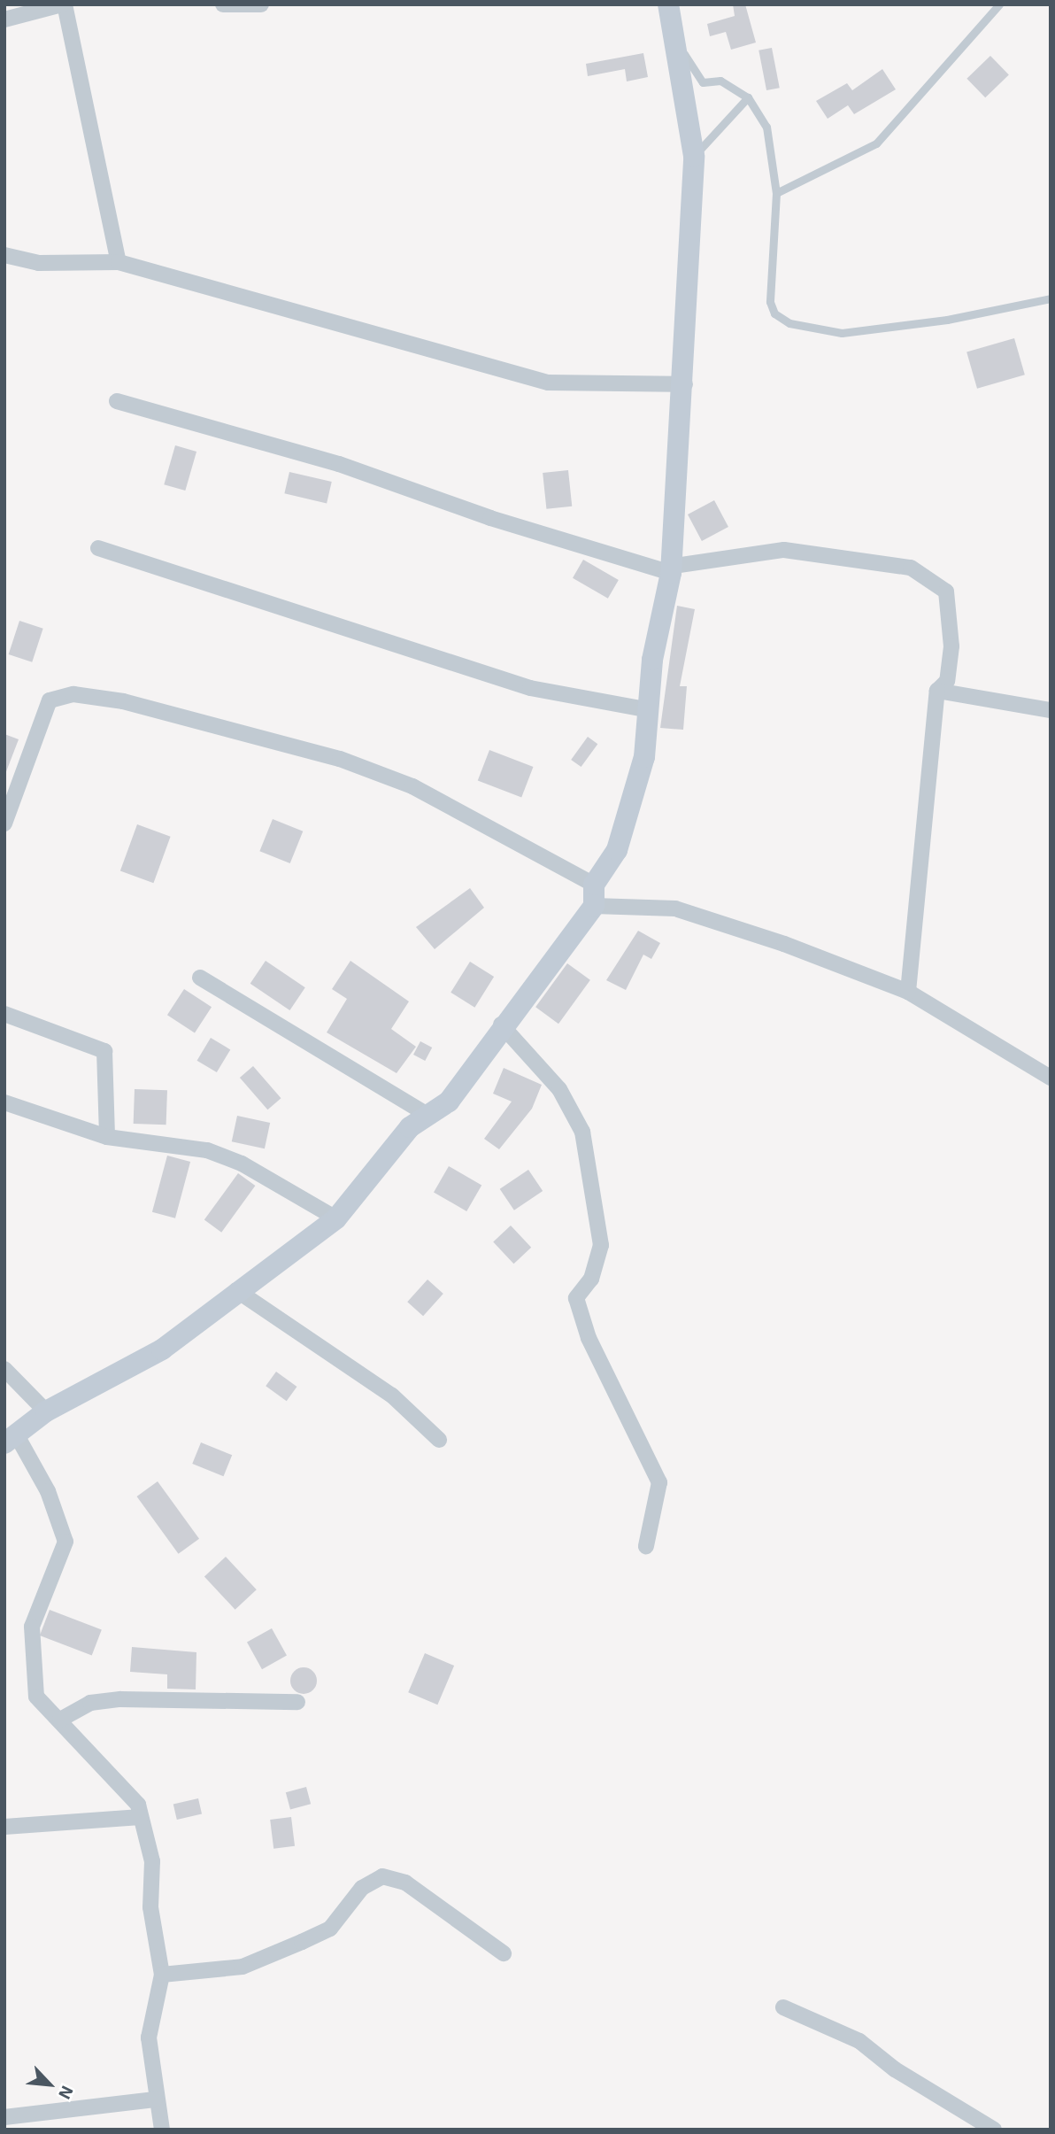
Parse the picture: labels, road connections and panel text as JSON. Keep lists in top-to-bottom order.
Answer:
{
  "north": "bottom right"
}
